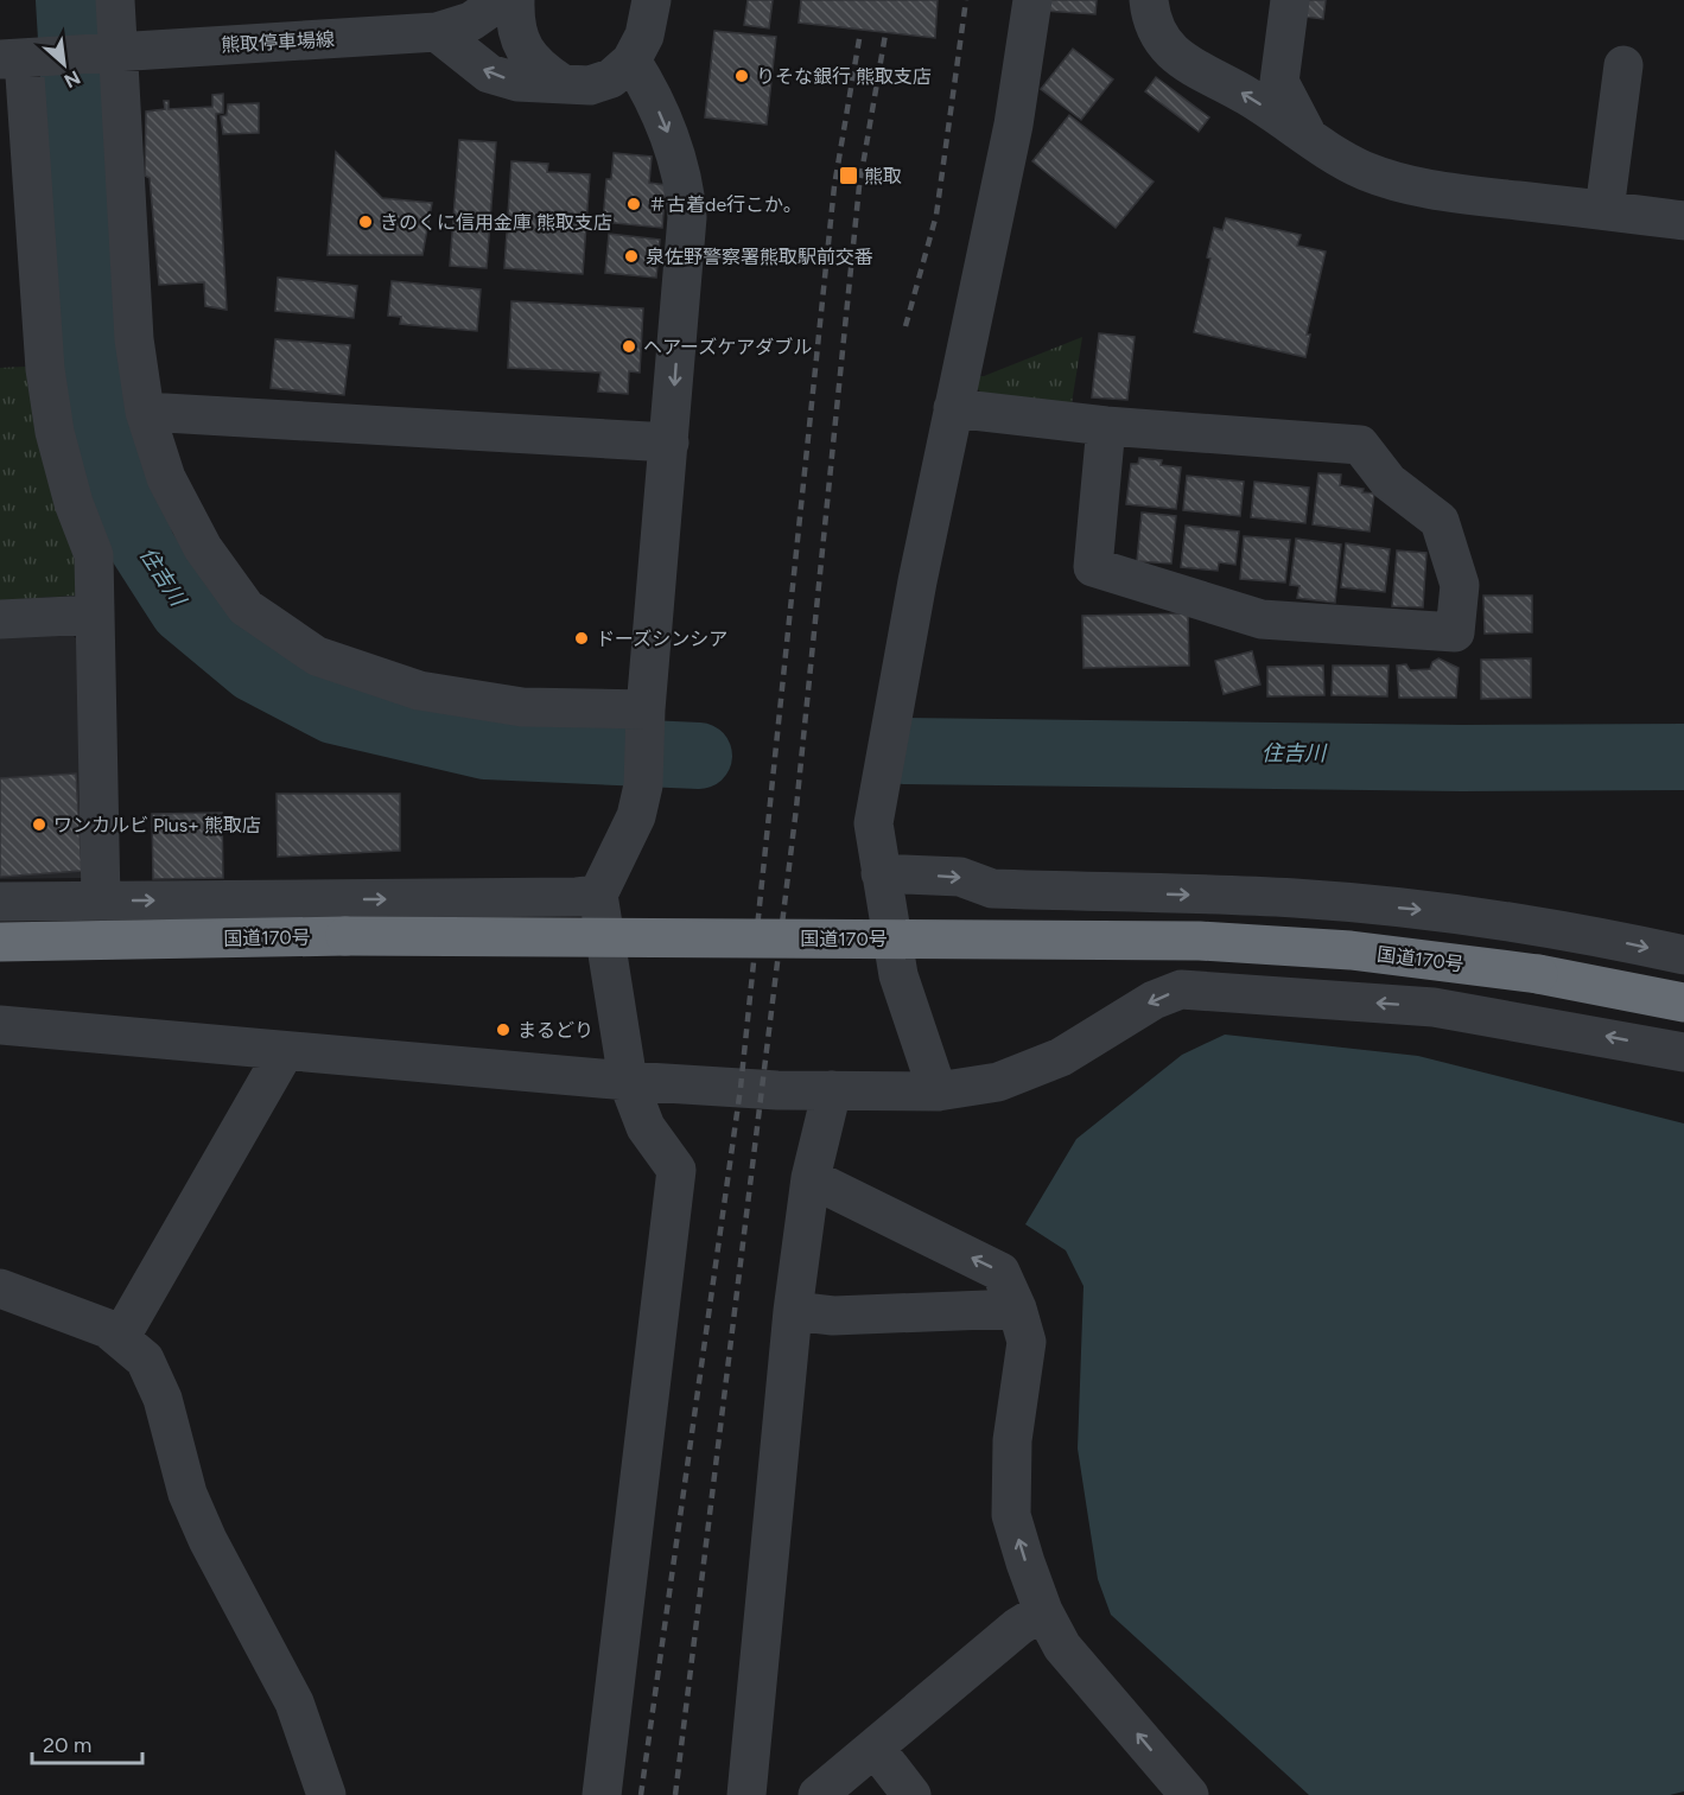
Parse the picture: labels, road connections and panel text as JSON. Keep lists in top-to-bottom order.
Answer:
{
  "streets": {
    "highway": ["国道170号"],
    "street": ["熊取停車場線"]
  },
  "water": ["住吉川"],
  "places": {
    "other": [
      "りそな銀行 熊取支店",
      "＃古着de行こか。",
      "きのくに信用金庫 熊取支店",
      "泉佐野警察署熊取駅前交番",
      "ヘアーズケアダブル",
      "ドーズシンシア",
      "ワンカルビ Plus+ 熊取店",
      "まるどり"
    ],
    "transit": ["熊取"]
  },
  "scale_bar": "20 m",
  "north": "bottom right"
}
